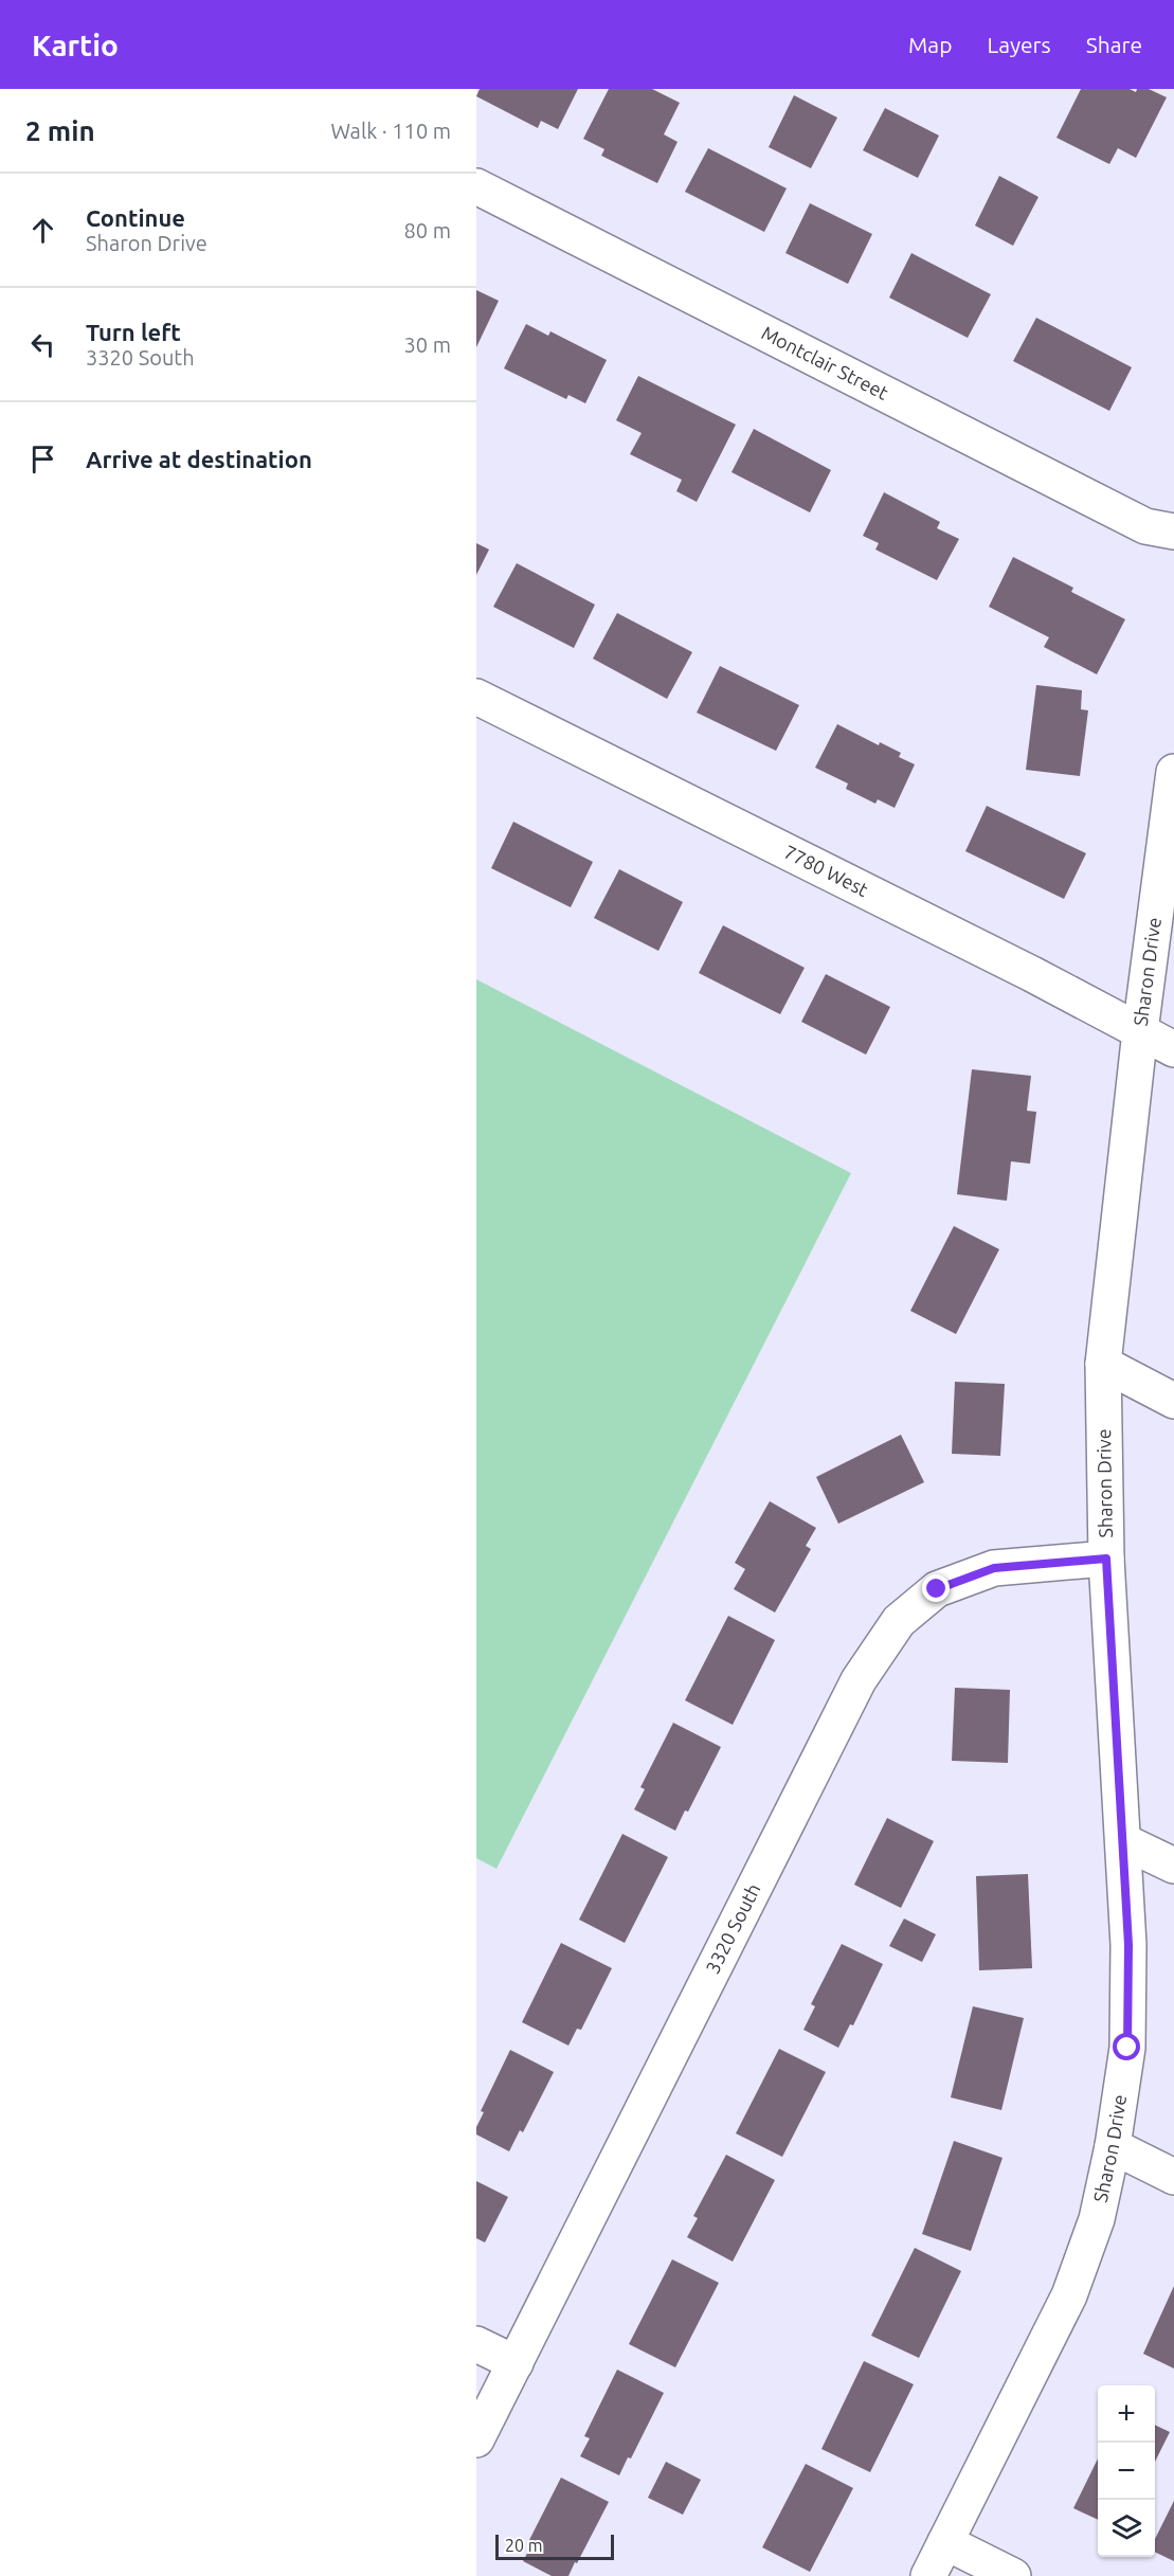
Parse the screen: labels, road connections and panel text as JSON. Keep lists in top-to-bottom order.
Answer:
{
  "streets": {
    "street": [
      "Montclair Street",
      "7780 West",
      "Sharon Drive",
      "3320 South"
    ]
  },
  "crossings": [
    ["7780 West", "Sharon Drive"],
    ["Sharon Drive", "3320 South"]
  ],
  "scale_bar": "20 m",
  "page": {
    "header": "Kartio",
    "nav": ["Map", "Layers", "Share"],
    "heading": ["2 min", "Walk · 110 m"],
    "list": [
      ["Continue", "Sharon Drive", "80 m"],
      ["Turn left", "3320 South", "30 m"],
      "Arrive at destination"
    ],
    "map_buttons": ["+", "−"],
    "scale": "20 m"
  }
}
